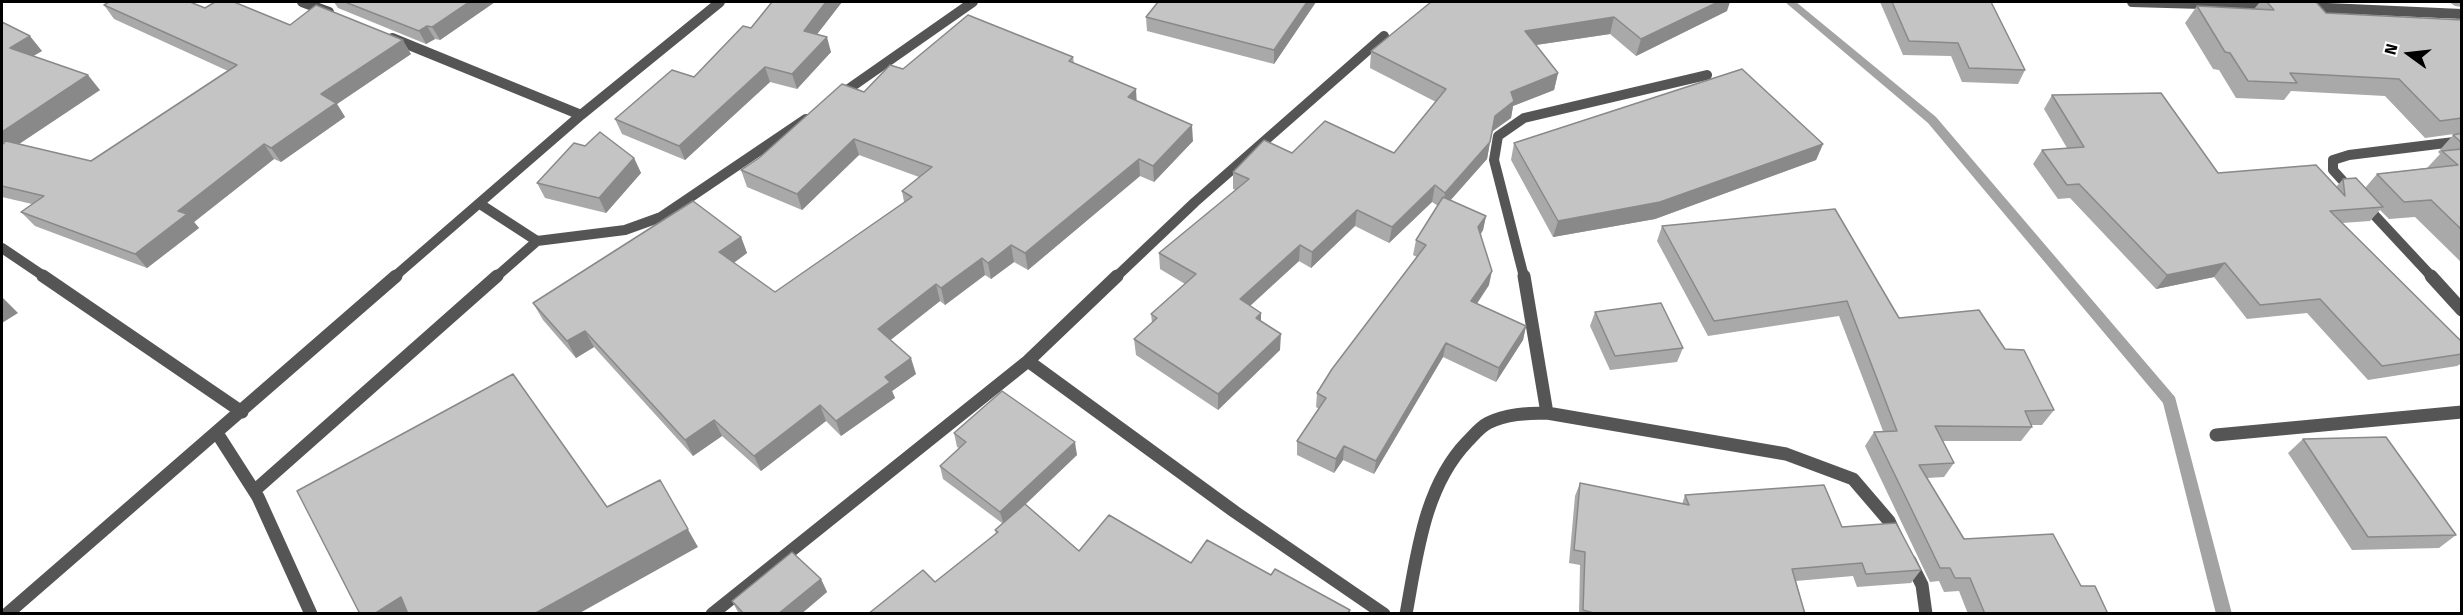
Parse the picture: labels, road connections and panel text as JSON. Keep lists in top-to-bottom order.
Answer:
{
  "north": "left"
}
